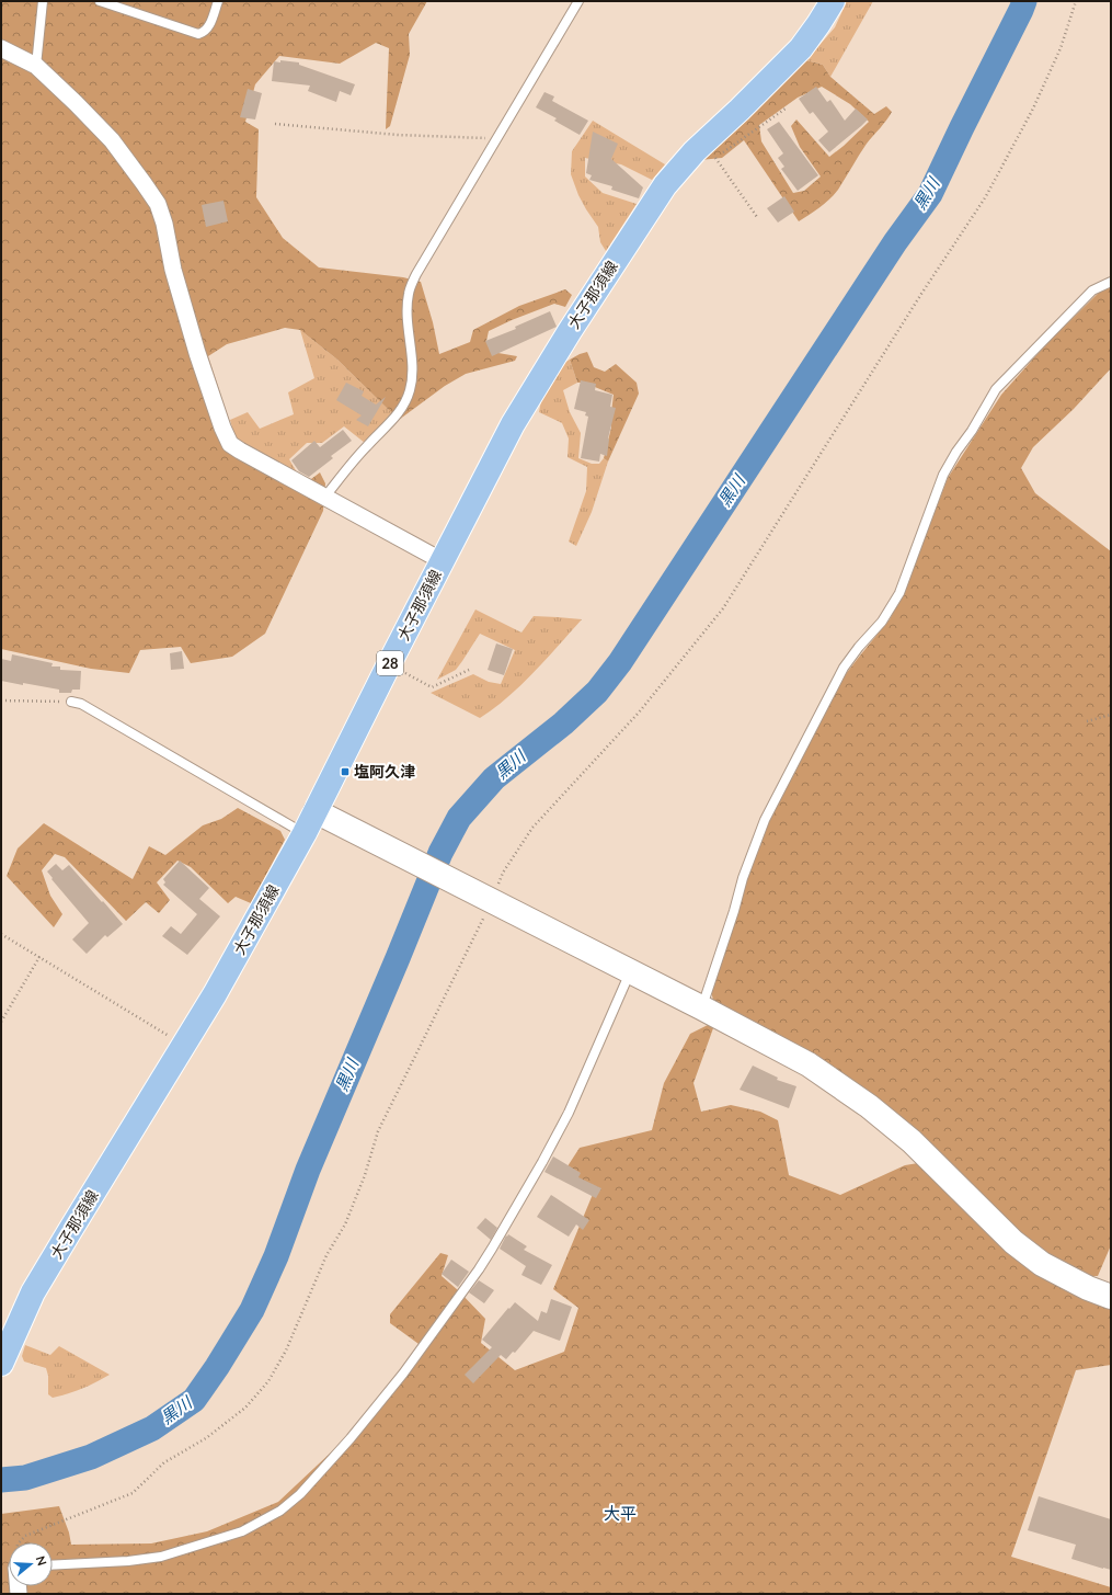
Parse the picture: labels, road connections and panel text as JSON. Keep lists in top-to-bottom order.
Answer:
{
  "streets": {
    "main road": ["大子那須線", "28"]
  },
  "districts": ["大平"],
  "water": ["黒川"],
  "places": {
    "transit": ["塩阿久津"]
  },
  "north": "right"
}
